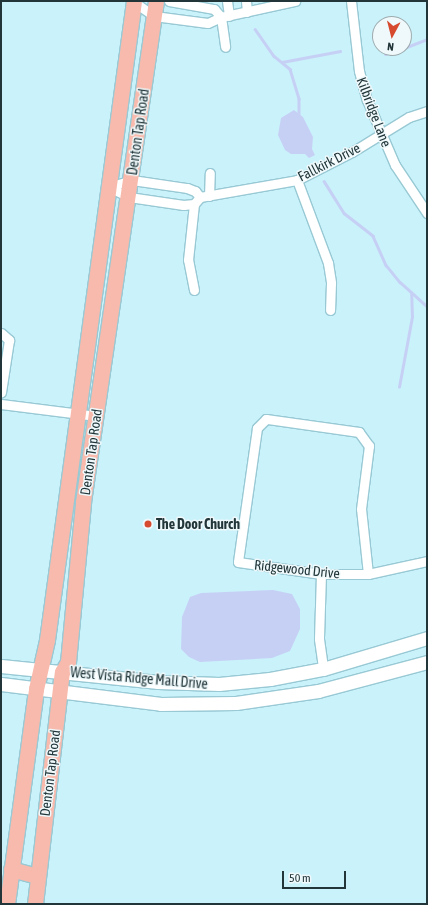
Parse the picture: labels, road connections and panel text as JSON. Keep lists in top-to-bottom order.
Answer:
{
  "streets": {
    "main road": ["Denton Tap Road", "West Vista Ridge Mall Drive"],
    "street": ["Kilbridge Lane", "Fallkirk Drive", "Ridgewood Drive"]
  },
  "crossings": [
    ["Kilbridge Lane", "Fallkirk Drive"],
    ["Denton Tap Road", "Fallkirk Drive"],
    ["Denton Tap Road", "West Vista Ridge Mall Drive"]
  ],
  "places": ["The Door Church"],
  "scale_bar": "50 m",
  "north": "bottom"
}
